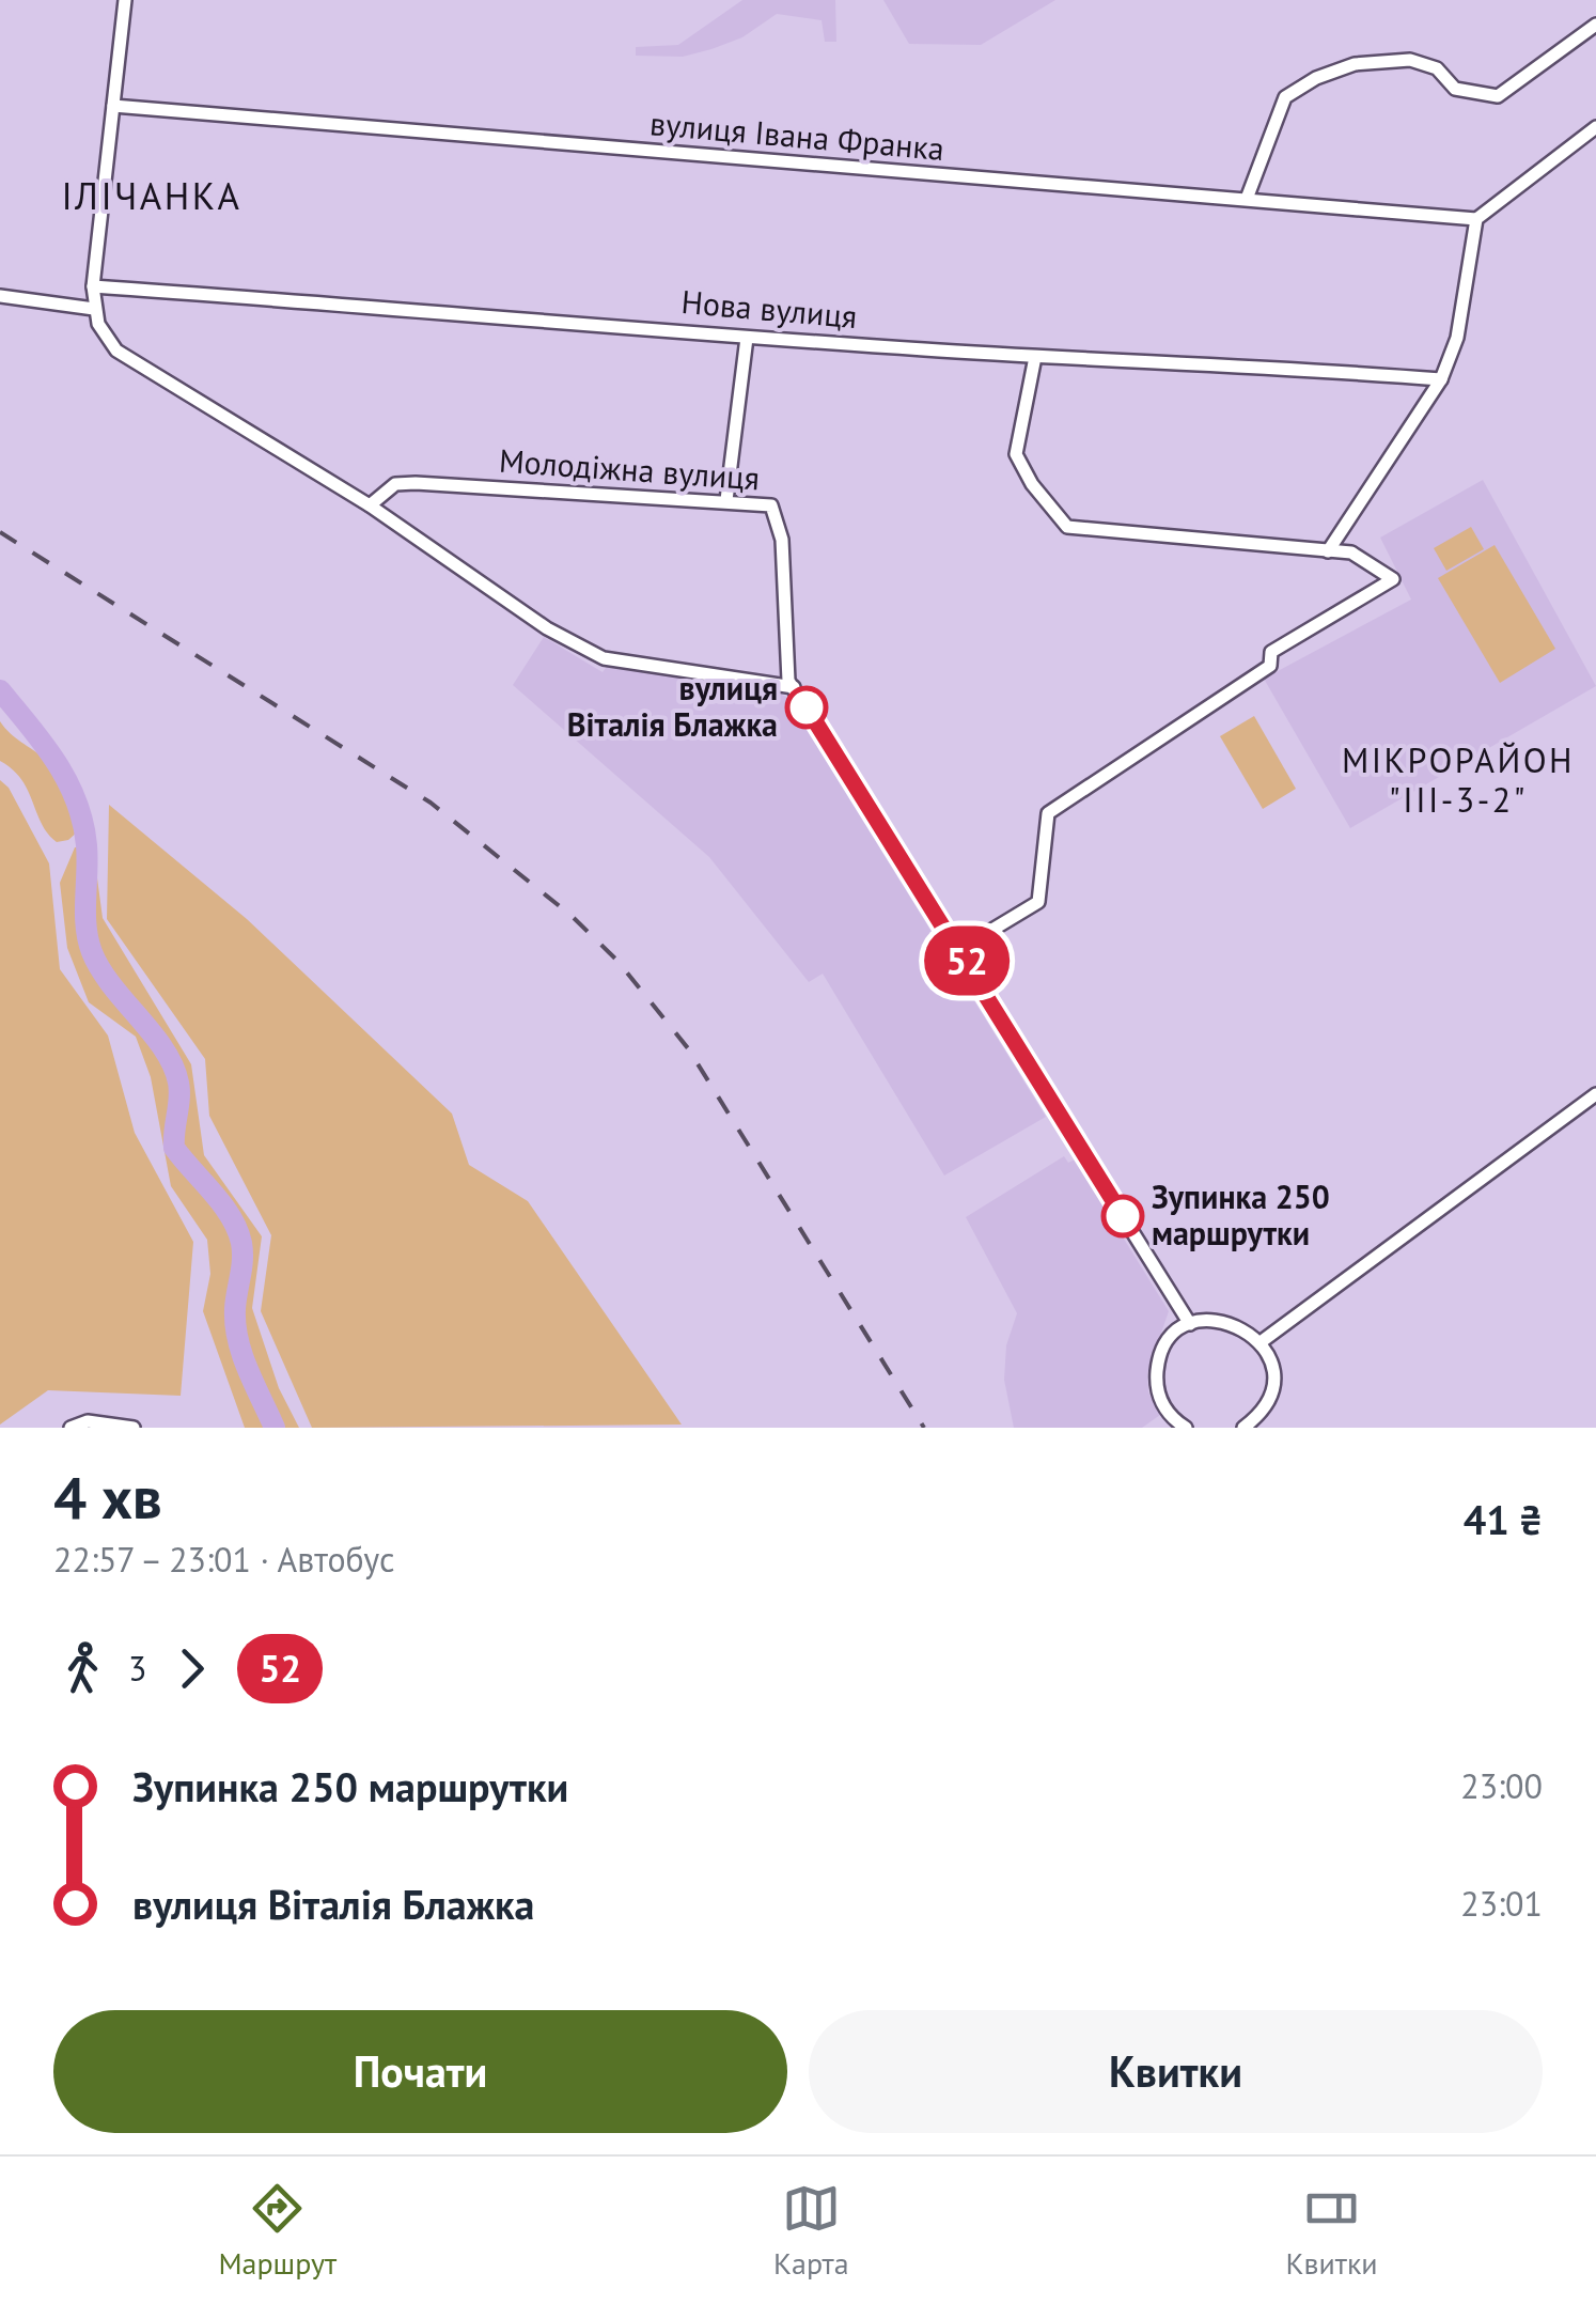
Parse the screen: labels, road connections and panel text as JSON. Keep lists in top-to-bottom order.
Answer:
{
  "streets": {
    "street": ["вулиця Івана Франка", "Нова вулиця", "Молодіжна вулиця"]
  },
  "districts": ["ІЛІЧАНКА", "МІКРОРАЙОН \"ІІІ-3-2\""],
  "places": ["вулиця Віталія Блажка", "Зупинка 250 маршрутки"],
  "lines": ["bus line 52"],
  "page": {
    "on_map": "52",
    "heading": ["4 хв", "22:57 – 23:01 · Автобус", "41 ₴"],
    "legs": ["3", "52"],
    "list": [
      {
        "name": "Зупинка 250 маршрутки",
        "value": "23:00"
      },
      {
        "name": "вулиця Віталія Блажка",
        "value": "23:01"
      }
    ],
    "buttons": ["Почати", "Квитки"],
    "tabs": ["Маршрут", "Карта", "Квитки"]
  }
}
